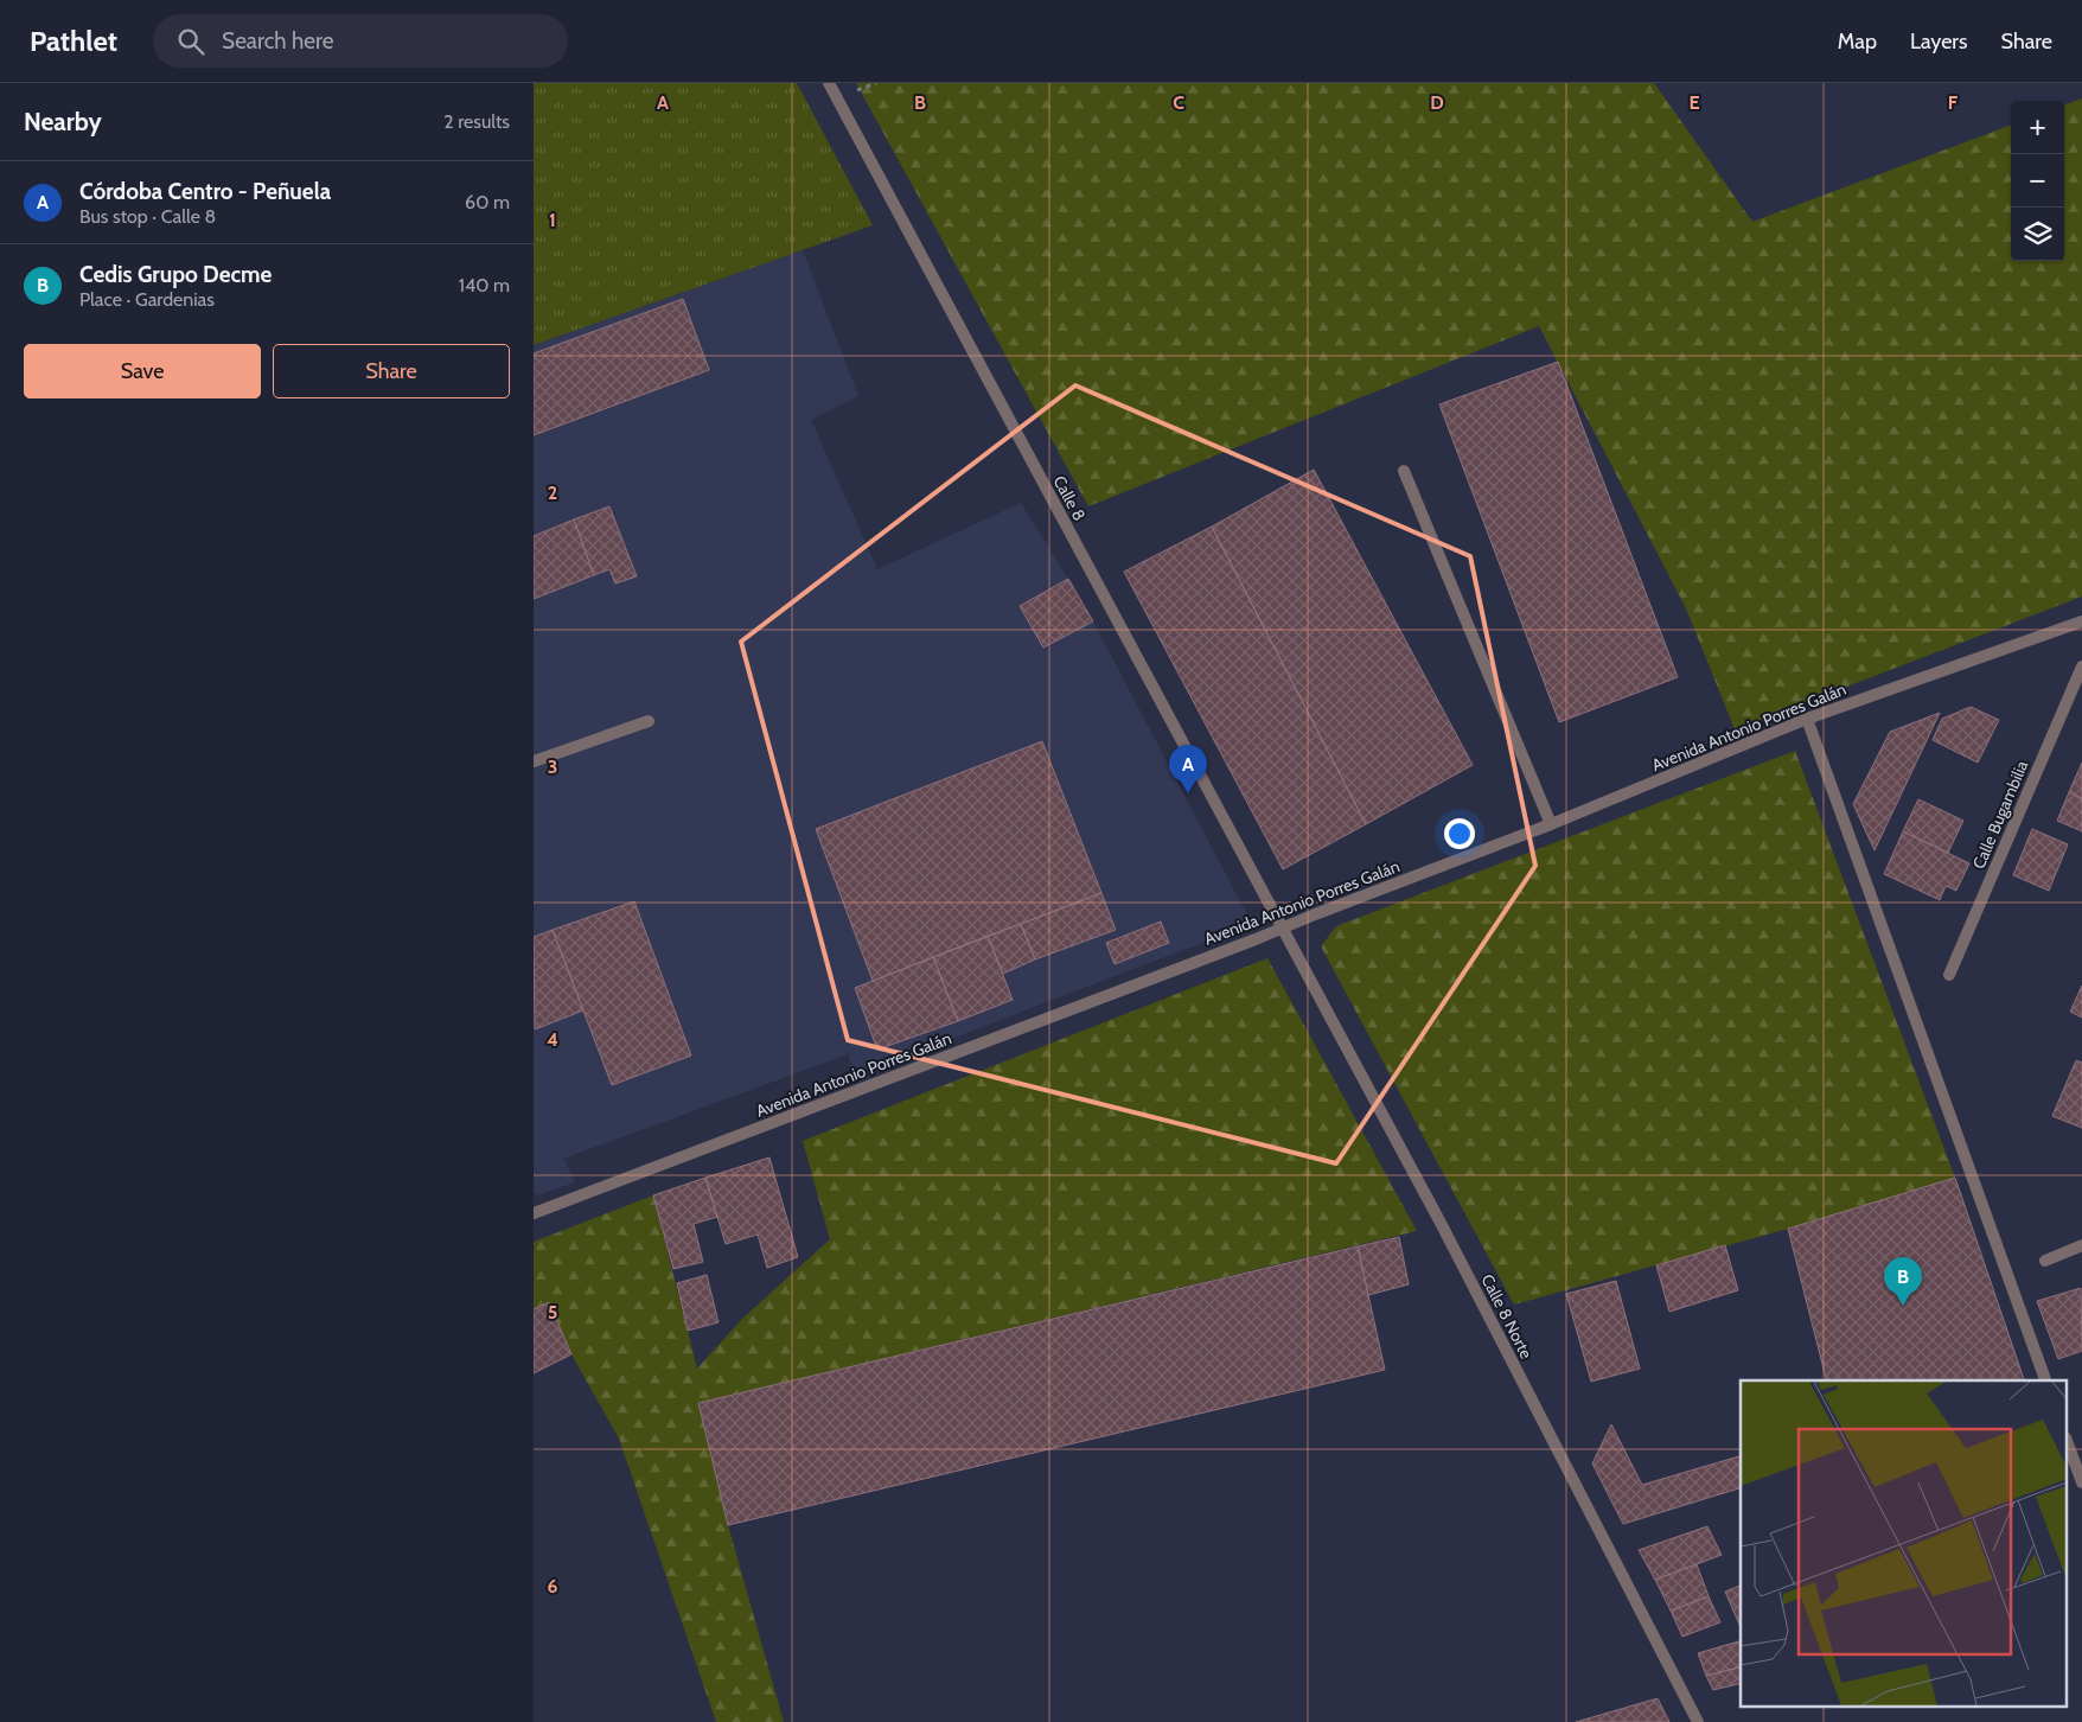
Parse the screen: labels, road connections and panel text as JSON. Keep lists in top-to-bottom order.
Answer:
{
  "streets": {
    "street": [
      "Calle 8",
      "Avenida Antonio Porres Galán",
      "Calle Bugambilia",
      "Calle 8 Norte"
    ]
  },
  "crossings": [
    ["Calle 8", "Avenida Antonio Porres Galán"],
    ["Calle 8", "Calle 8 Norte"],
    ["Avenida Antonio Porres Galán", "Calle 8 Norte"]
  ],
  "page": {
    "header": "Pathlet",
    "search": "Search here",
    "nav": ["Map", "Layers", "Share"],
    "heading": ["Nearby", "2 results"],
    "map_buttons": ["+", "−"],
    "list": [
      {
        "mark": "A",
        "name": "Córdoba Centro - Peñuela",
        "note": "Bus stop · Calle 8",
        "value": "60 m"
      },
      {
        "mark": "B",
        "name": "Cedis Grupo Decme",
        "note": "Place · Gardenias",
        "value": "140 m"
      }
    ],
    "buttons": ["Save", "Share"],
    "pins": ["A", "B"]
  },
  "grid": {
    "columns": [
      "A",
      "B",
      "C",
      "D",
      "E",
      "F"
    ],
    "rows": [
      "1",
      "2",
      "3",
      "4",
      "5",
      "6"
    ]
  }
}
